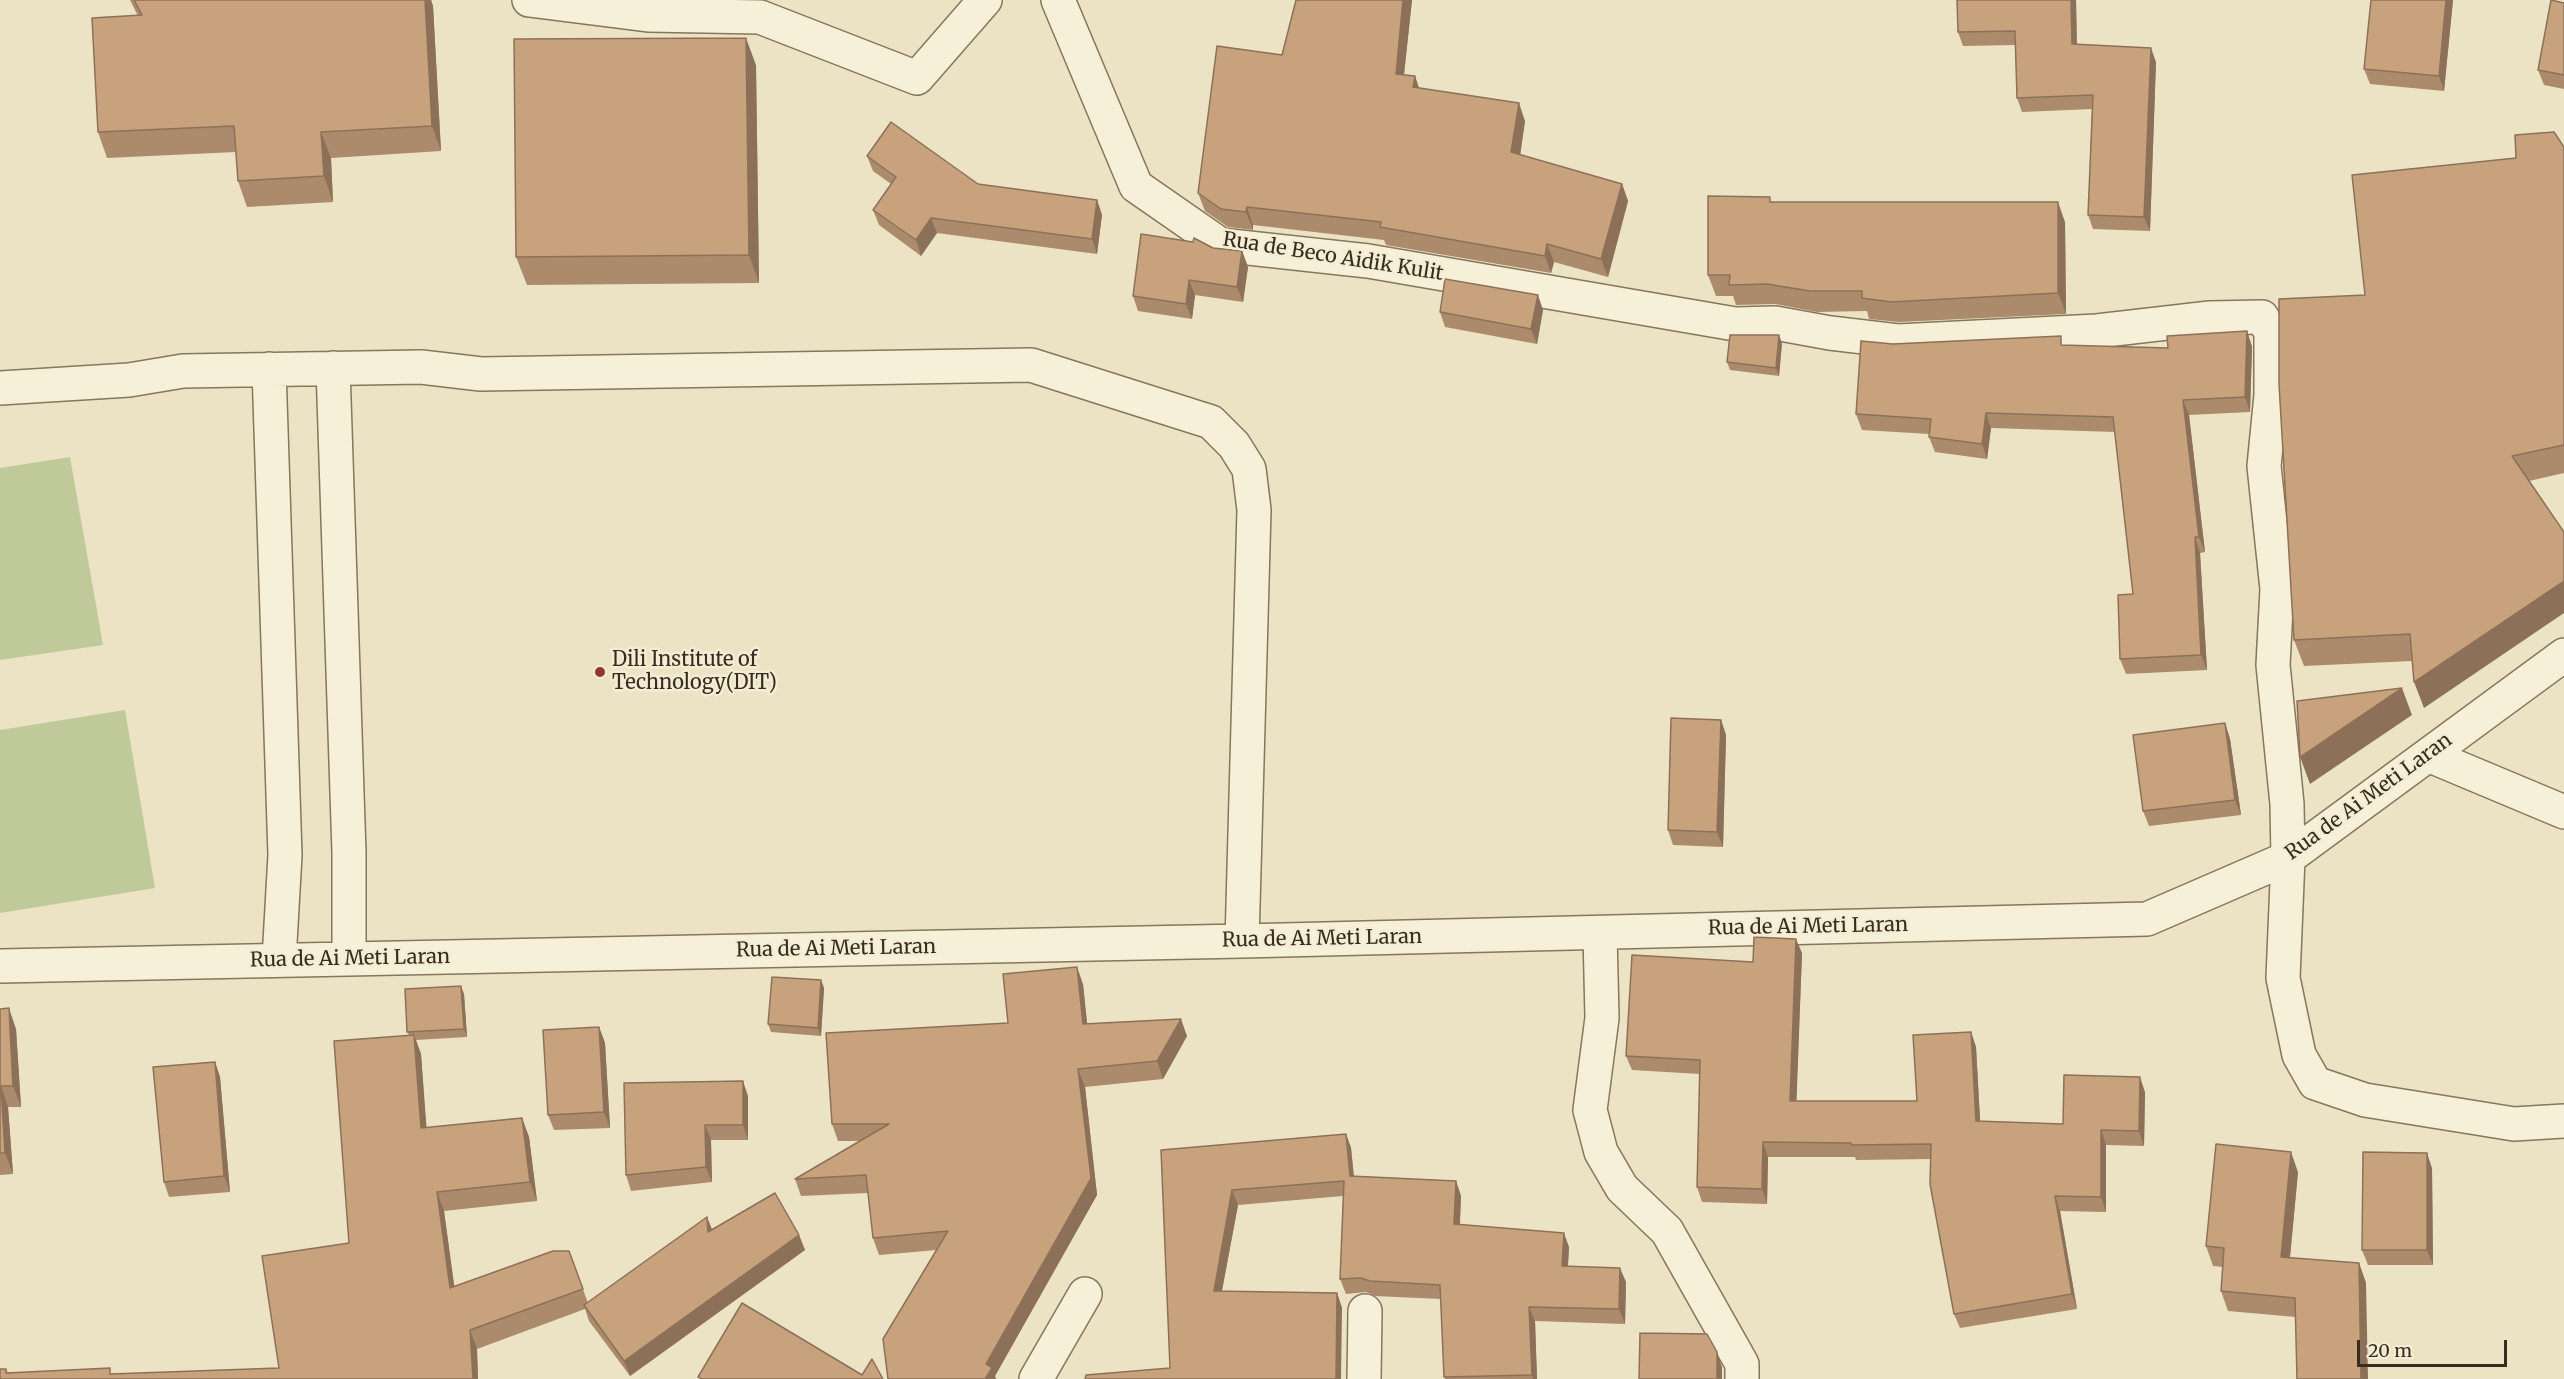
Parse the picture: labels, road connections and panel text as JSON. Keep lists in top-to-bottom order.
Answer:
{
  "streets": {
    "street": ["Rua de Beco Aidik Kulit", "Rua de Ai Meti Laran"]
  },
  "crossings": [
    ["Rua de Beco Aidik Kulit", "Rua de Ai Meti Laran"]
  ],
  "places": ["Dili Institute of Technology(DIT)"],
  "scale_bar": "20 m"
}
